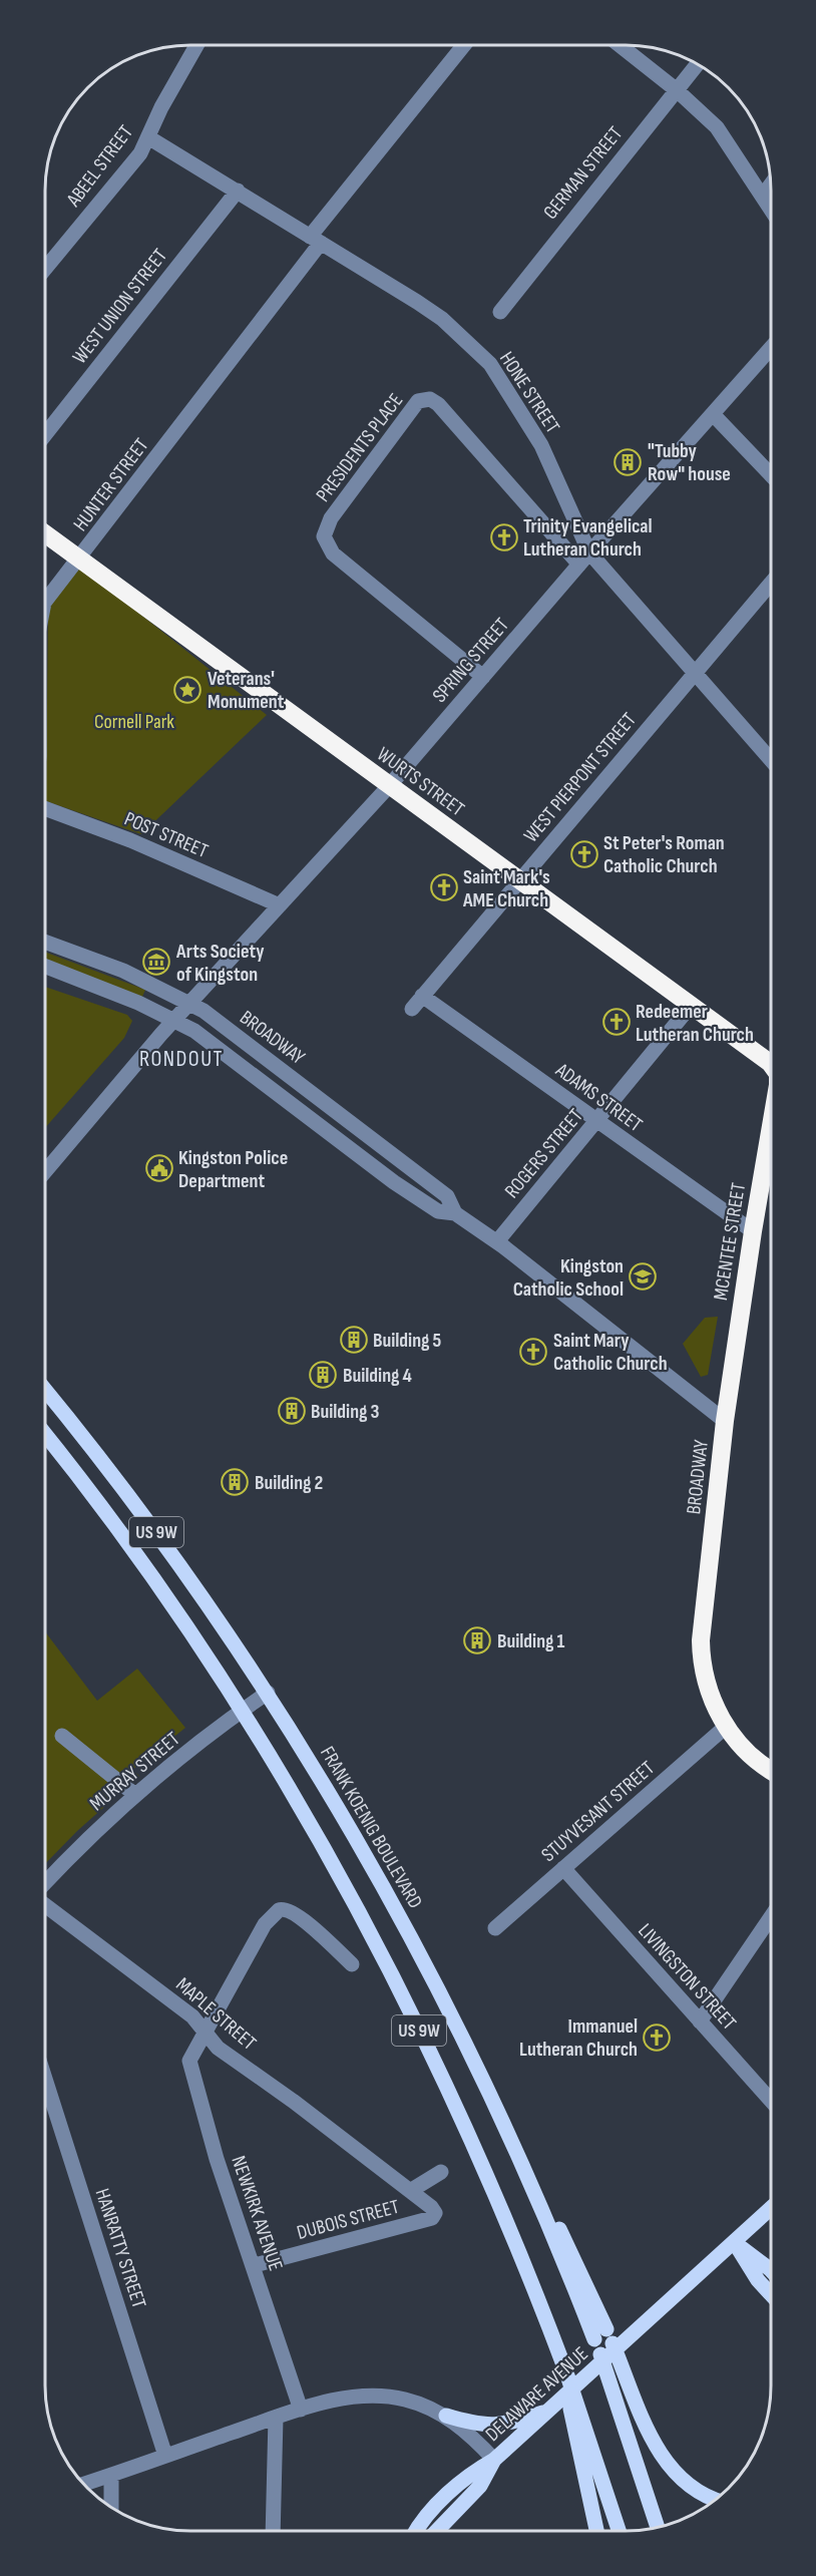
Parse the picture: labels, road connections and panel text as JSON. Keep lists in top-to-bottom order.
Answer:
{
  "streets": {
    "highway": ["WURTS STREET", "BROADWAY", "MCENTEE STREET"],
    "main road": ["US 9W", "FRANK KOENIG BOULEVARD", "DELAWARE AVENUE"],
    "street": [
      "ABEEL STREET",
      "GERMAN STREET",
      "WEST UNION STREET",
      "HONE STREET",
      "PRESIDENTS PLACE",
      "HUNTER STREET",
      "SPRING STREET",
      "WEST PIERPONT STREET",
      "POST STREET",
      "ADAMS STREET",
      "ROGERS STREET",
      "MURRAY STREET",
      "STUYVESANT STREET",
      "LIVINGSTON STREET",
      "MAPLE STREET",
      "NEWKIRK AVENUE",
      "DUBOIS STREET",
      "HANRATTY STREET"
    ]
  },
  "crossings": [
    ["ABEEL STREET", "HONE STREET"],
    ["WEST UNION STREET", "HONE STREET"],
    ["HONE STREET", "PRESIDENTS PLACE"],
    ["HONE STREET", "HUNTER STREET"],
    ["HONE STREET", "SPRING STREET"],
    ["HONE STREET", "WEST PIERPONT STREET"],
    ["PRESIDENTS PLACE", "SPRING STREET"],
    ["HUNTER STREET", "WURTS STREET"],
    ["SPRING STREET", "WURTS STREET"],
    ["SPRING STREET", "POST STREET"],
    ["SPRING STREET", "BROADWAY"],
    ["WEST PIERPONT STREET", "WURTS STREET"],
    ["WEST PIERPONT STREET", "ADAMS STREET"],
    ["WURTS STREET", "ROGERS STREET"],
    ["BROADWAY", "ROGERS STREET"],
    ["BROADWAY", "MCENTEE STREET"],
    ["BROADWAY", "STUYVESANT STREET"],
    ["ADAMS STREET", "ROGERS STREET"],
    ["ADAMS STREET", "MCENTEE STREET"],
    ["US 9W", "MURRAY STREET"],
    ["MURRAY STREET", "FRANK KOENIG BOULEVARD"],
    ["STUYVESANT STREET", "LIVINGSTON STREET"],
    ["MAPLE STREET", "NEWKIRK AVENUE"],
    ["MAPLE STREET", "DUBOIS STREET"],
    ["NEWKIRK AVENUE", "DUBOIS STREET"],
    ["NEWKIRK AVENUE", "DELAWARE AVENUE"],
    ["HANRATTY STREET", "DELAWARE AVENUE"]
  ],
  "districts": ["RONDOUT"],
  "parks": ["Cornell Park"],
  "places": {
    "building": [
      "\"Tubby Row\" house",
      "Building 5",
      "Building 4",
      "Building 3",
      "Building 2",
      "Building 1"
    ],
    "church": [
      "Trinity Evangelical Lutheran Church",
      "St Peter's Roman Catholic Church",
      "Saint Mark's AME Church",
      "Redeemer Lutheran Church",
      "Saint Mary Catholic Church",
      "Immanuel Lutheran Church"
    ],
    "place": ["Veterans' Monument"],
    "museum": ["Arts Society of Kingston"],
    "public building": ["Kingston Police Department"],
    "school or university": ["Kingston Catholic School"]
  }
}
